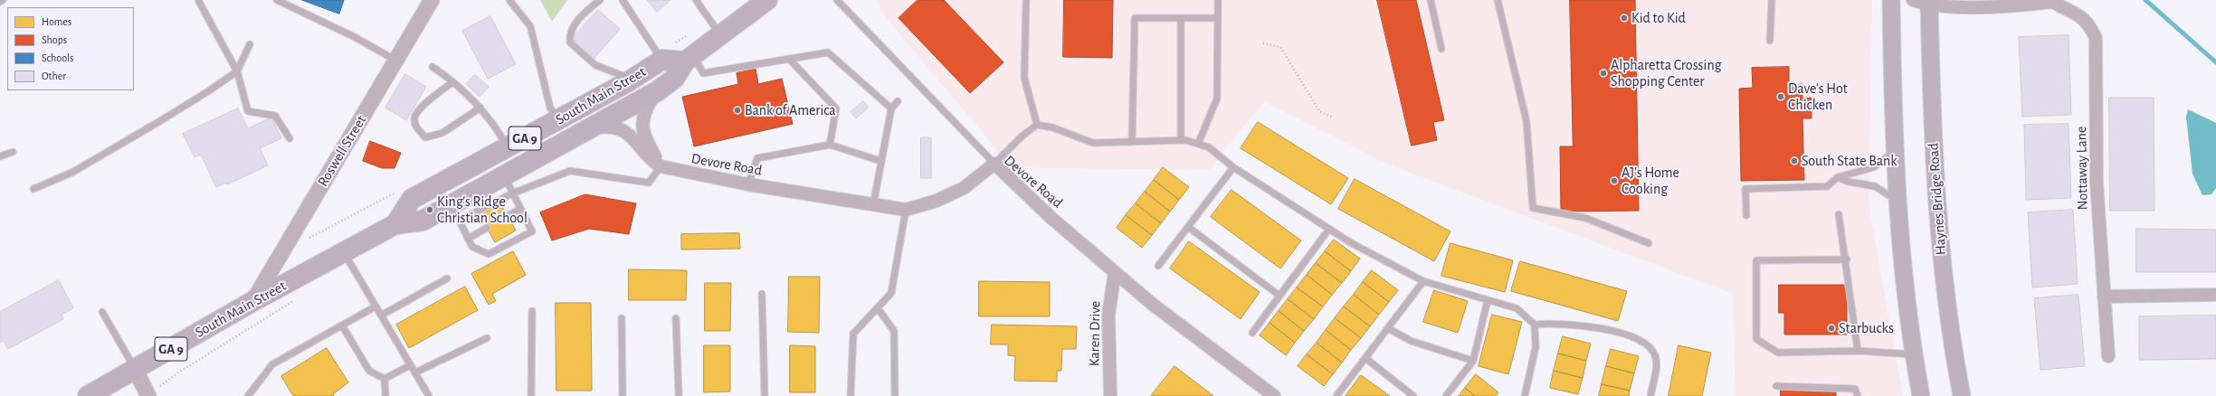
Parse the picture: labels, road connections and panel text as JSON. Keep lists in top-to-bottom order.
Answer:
{
  "streets": {
    "highway": ["South Main Street", "GA 9"],
    "main road": ["Haynes Bridge Road"],
    "street": [
      "Roswell Street",
      "Devore Road",
      "Nottaway Lane",
      "Karen Drive"
    ]
  },
  "crossings": [
    ["South Main Street", "Roswell Street"],
    ["South Main Street", "Devore Road"],
    ["Devore Road", "Karen Drive"],
    ["Nottaway Lane", "Haynes Bridge Road"]
  ],
  "places": [
    "Kid to Kid",
    "Alpharetta Crossing Shopping Center",
    "Dave's Hot Chicken",
    "Bank of America",
    "South State Bank",
    "AJ's Home Cooking",
    "King's Ridge Christian School",
    "Starbucks"
  ],
  "legend": [
    "Homes",
    "Shops",
    "Schools",
    "Other"
  ]
}
